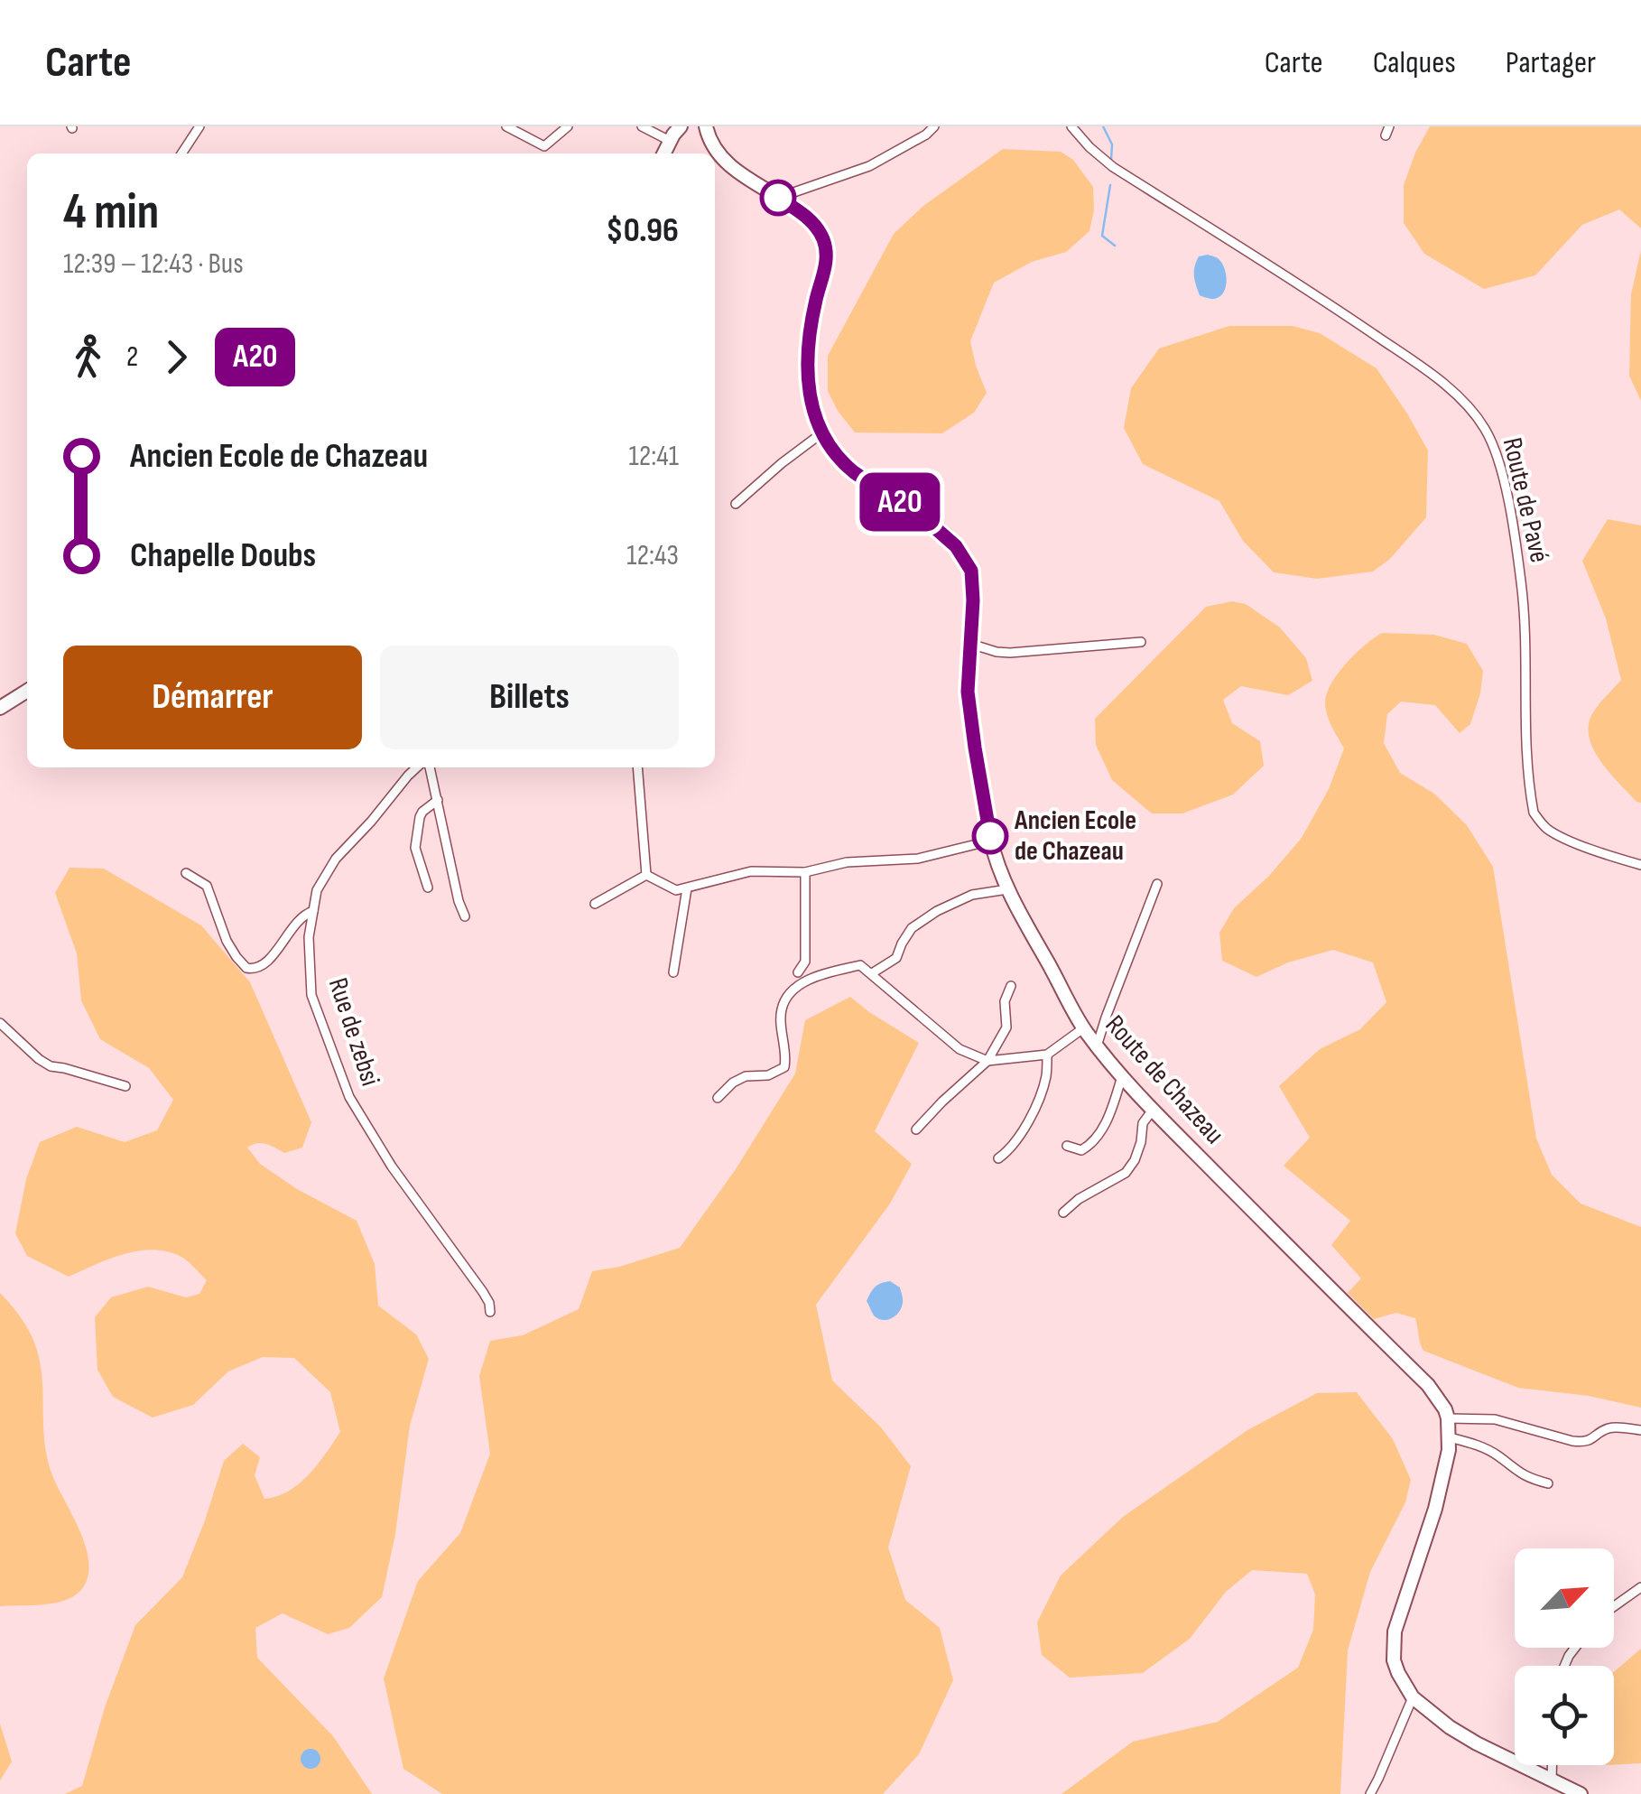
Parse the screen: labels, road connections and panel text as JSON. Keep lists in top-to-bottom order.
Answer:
{
  "streets": {
    "main road": ["Route de Chazeau"],
    "street": ["Route de Pavé", "Rue de zebsi"]
  },
  "places": ["Ancien Ecole de Chazeau"],
  "lines": ["bus line A20"],
  "north": "top right",
  "page": {
    "header": "Carte",
    "nav": ["Carte", "Calques", "Partager"],
    "on_map": "A20",
    "heading": ["4 min", "12:39 – 12:43 · Bus", "$0.96"],
    "legs": ["2", "A20"],
    "list": [
      {
        "name": "Ancien Ecole de Chazeau",
        "value": "12:41"
      },
      {
        "name": "Chapelle Doubs",
        "value": "12:43"
      }
    ],
    "buttons": ["Démarrer", "Billets"]
  }
}
